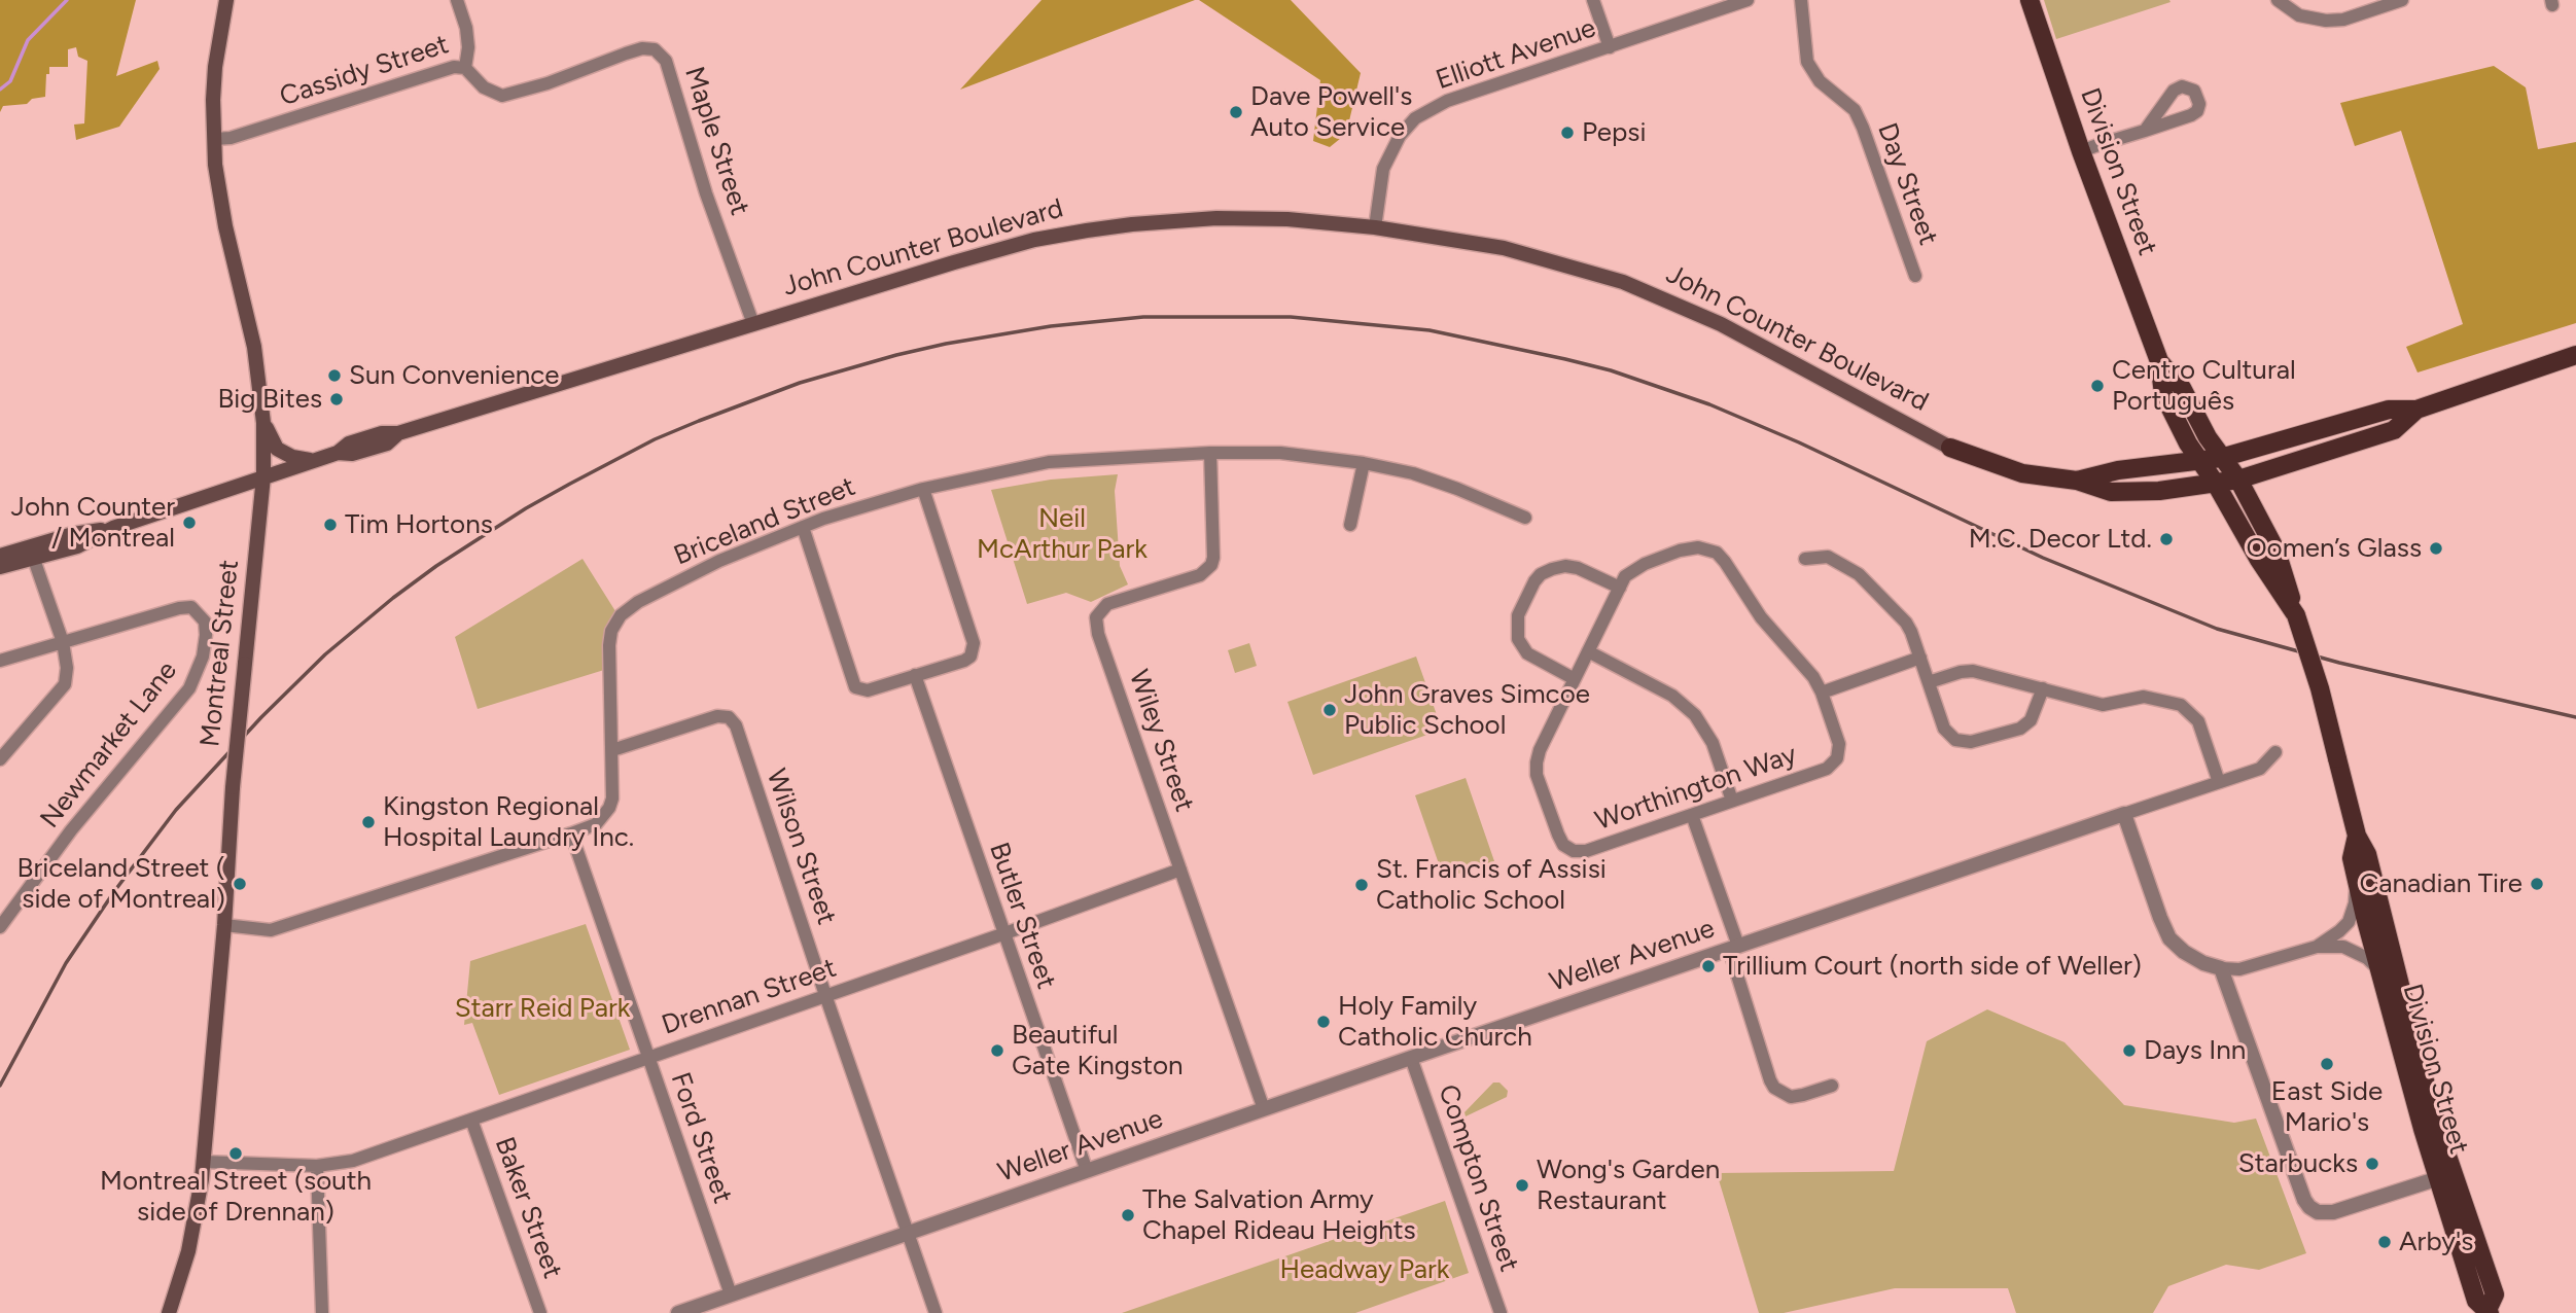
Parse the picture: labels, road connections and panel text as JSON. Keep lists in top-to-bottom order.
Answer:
{
  "streets": {
    "main road": ["Division Street", "John Counter Boulevard", "Montreal Street"],
    "street": [
      "Elliott Avenue",
      "Cassidy Street",
      "Maple Street",
      "Day Street",
      "Briceland Street",
      "Wiley Street",
      "Newmarket Lane",
      "Worthington Way",
      "Wilson Street",
      "Butler Street",
      "Weller Avenue",
      "Drennan Street",
      "Ford Street",
      "Compton Street",
      "Baker Street"
    ]
  },
  "crossings": [
    ["Elliott Avenue", "John Counter Boulevard"],
    ["Cassidy Street", "Maple Street"],
    ["Cassidy Street", "Montreal Street"],
    ["Maple Street", "John Counter Boulevard"],
    ["John Counter Boulevard", "Montreal Street"],
    ["Briceland Street", "Montreal Street"],
    ["Briceland Street", "Wiley Street"],
    ["Briceland Street", "Wilson Street"],
    ["Briceland Street", "Ford Street"],
    ["Montreal Street", "Drennan Street"],
    ["Wiley Street", "Weller Avenue"],
    ["Wiley Street", "Drennan Street"],
    ["Wilson Street", "Weller Avenue"],
    ["Wilson Street", "Drennan Street"],
    ["Butler Street", "Weller Avenue"],
    ["Butler Street", "Drennan Street"],
    ["Weller Avenue", "Ford Street"],
    ["Weller Avenue", "Compton Street"],
    ["Drennan Street", "Ford Street"],
    ["Drennan Street", "Baker Street"]
  ],
  "parks": ["Neil McArthur Park", "Starr Reid Park", "Headway Park"],
  "places": [
    "Dave Powell's Auto Service",
    "Pepsi",
    "Sun Convenience",
    "Centro Cultural Português",
    "Big Bites",
    "John Counter / Montreal",
    "Tim Hortons",
    "M.C. Decor Ltd.",
    "Oomen’s Glass",
    "John Graves Simcoe Public School",
    "Kingston Regional Hospital Laundry Inc.",
    "Briceland Street ( side of Montreal)",
    "Canadian Tire",
    "St. Francis of Assisi Catholic School",
    "Trillium Court (north side of Weller)",
    "Holy Family Catholic Church",
    "Beautiful Gate Kingston",
    "Days Inn",
    "East Side Mario's",
    "Montreal Street (south side of Drennan)",
    "Starbucks",
    "Wong's Garden Restaurant",
    "The Salvation Army Chapel Rideau Heights",
    "Arby's"
  ]
}
